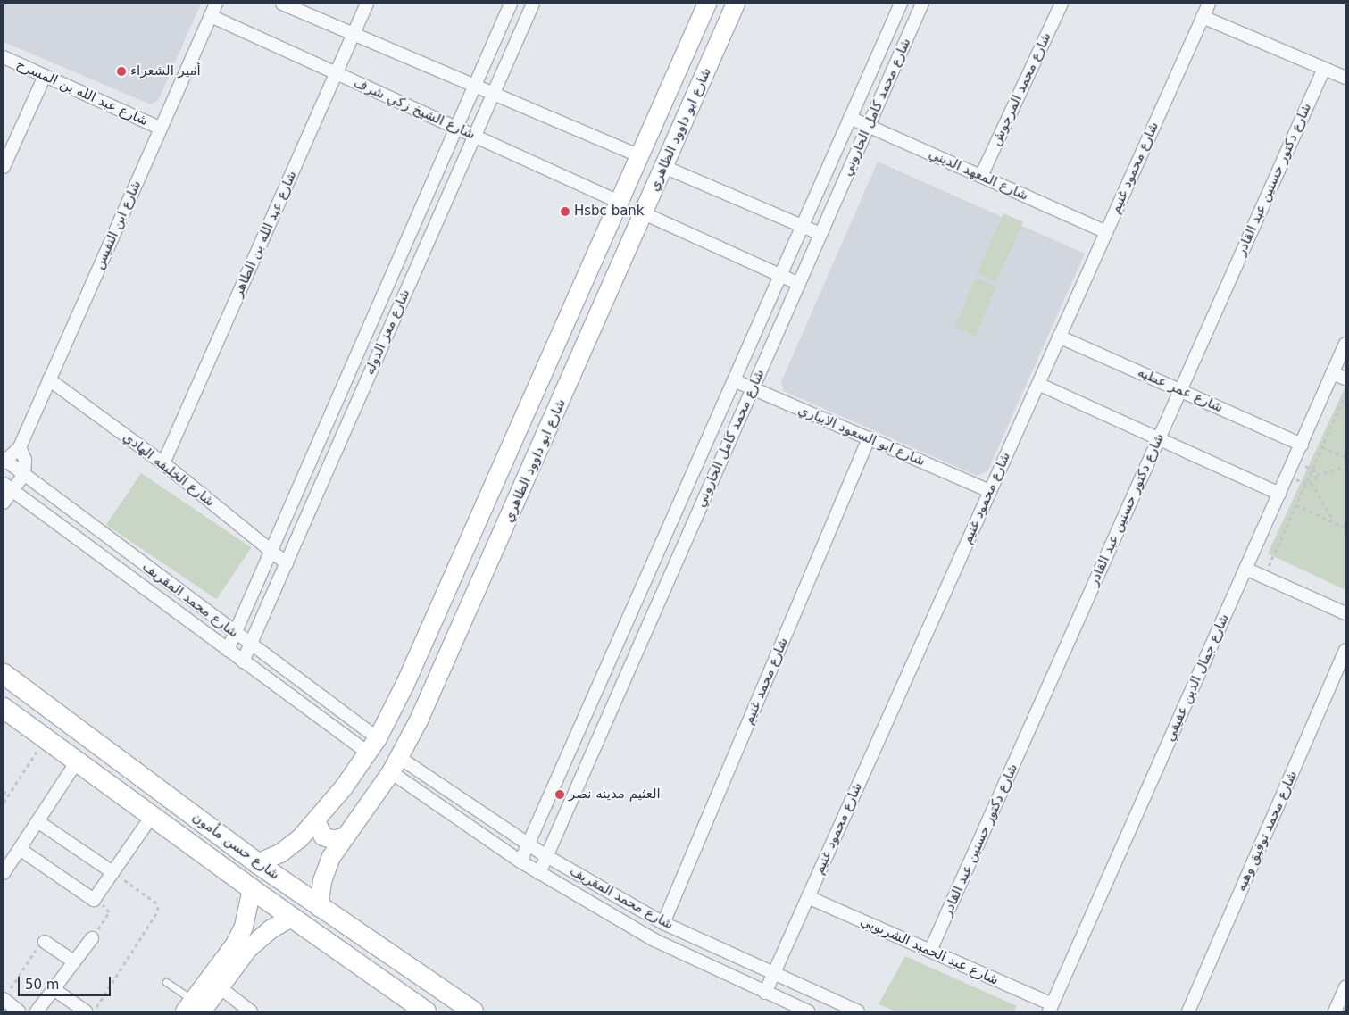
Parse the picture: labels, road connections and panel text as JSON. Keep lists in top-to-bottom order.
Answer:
{
  "streets": {
    "main road": ["شارع حسن مأمون"],
    "street": [
      "شارع محمد المرجوش",
      "شارع عبد الله بن المسرح",
      "شارع محمد كامل الحاروني",
      "شارع الشيخ زكي شرف",
      "شارع ابو داوود الظاهري",
      "شارع محمود غنيم",
      "شارع المعهد الديني",
      "شارع دكتور حسنين عبد القادر",
      "شارع ابن النفيس",
      "شارع عبد الله بن الطاهر",
      "شارع معز الدوله",
      "شارع عمر عطيه",
      "شارع ابو السعود الابياري",
      "شارع الخليفه الهادي",
      "شارع محمد المقريف",
      "شارع جمال الدين عفيفي",
      "شارع محمد غنيم",
      "شارع محمد توفيق وهبه",
      "شارع عبد الحميد الشرنوبي"
    ]
  },
  "crossings": [
    ["شارع محمد المرجوش", "شارع المعهد الديني"],
    ["شارع عبد الله بن المسرح", "شارع ابن النفيس"],
    ["شارع محمد كامل الحاروني", "شارع المعهد الديني"],
    ["شارع محمد كامل الحاروني", "شارع ابو السعود الابياري"],
    ["شارع محمد كامل الحاروني", "شارع محمد المقريف"],
    ["شارع الشيخ زكي شرف", "شارع ابو داوود الظاهري"],
    ["شارع الشيخ زكي شرف", "شارع ابن النفيس"],
    ["شارع الشيخ زكي شرف", "شارع عبد الله بن الطاهر"],
    ["شارع الشيخ زكي شرف", "شارع معز الدوله"],
    ["شارع ابو داوود الظاهري", "شارع محمد المقريف"],
    ["شارع ابو داوود الظاهري", "شارع حسن مأمون"],
    ["شارع محمود غنيم", "شارع المعهد الديني"],
    ["شارع محمود غنيم", "شارع عمر عطيه"],
    ["شارع محمود غنيم", "شارع ابو السعود الابياري"],
    ["شارع محمود غنيم", "شارع محمد المقريف"],
    ["شارع محمود غنيم", "شارع عبد الحميد الشرنوبي"],
    ["شارع دكتور حسنين عبد القادر", "شارع عمر عطيه"],
    ["شارع دكتور حسنين عبد القادر", "شارع عبد الحميد الشرنوبي"],
    ["شارع ابن النفيس", "شارع الخليفه الهادي"],
    ["شارع ابن النفيس", "شارع محمد المقريف"],
    ["شارع عبد الله بن الطاهر", "شارع الخليفه الهادي"],
    ["شارع معز الدوله", "شارع الخليفه الهادي"],
    ["شارع معز الدوله", "شارع محمد المقريف"],
    ["شارع عمر عطيه", "شارع جمال الدين عفيفي"],
    ["شارع ابو السعود الابياري", "شارع محمد غنيم"],
    ["شارع محمد المقريف", "شارع محمد غنيم"],
    ["شارع جمال الدين عفيفي", "شارع عبد الحميد الشرنوبي"]
  ],
  "places": ["أمير الشعراء", "Hsbc bank", "العثيم مدينه نصر"],
  "scale_bar": "50 m"
}
